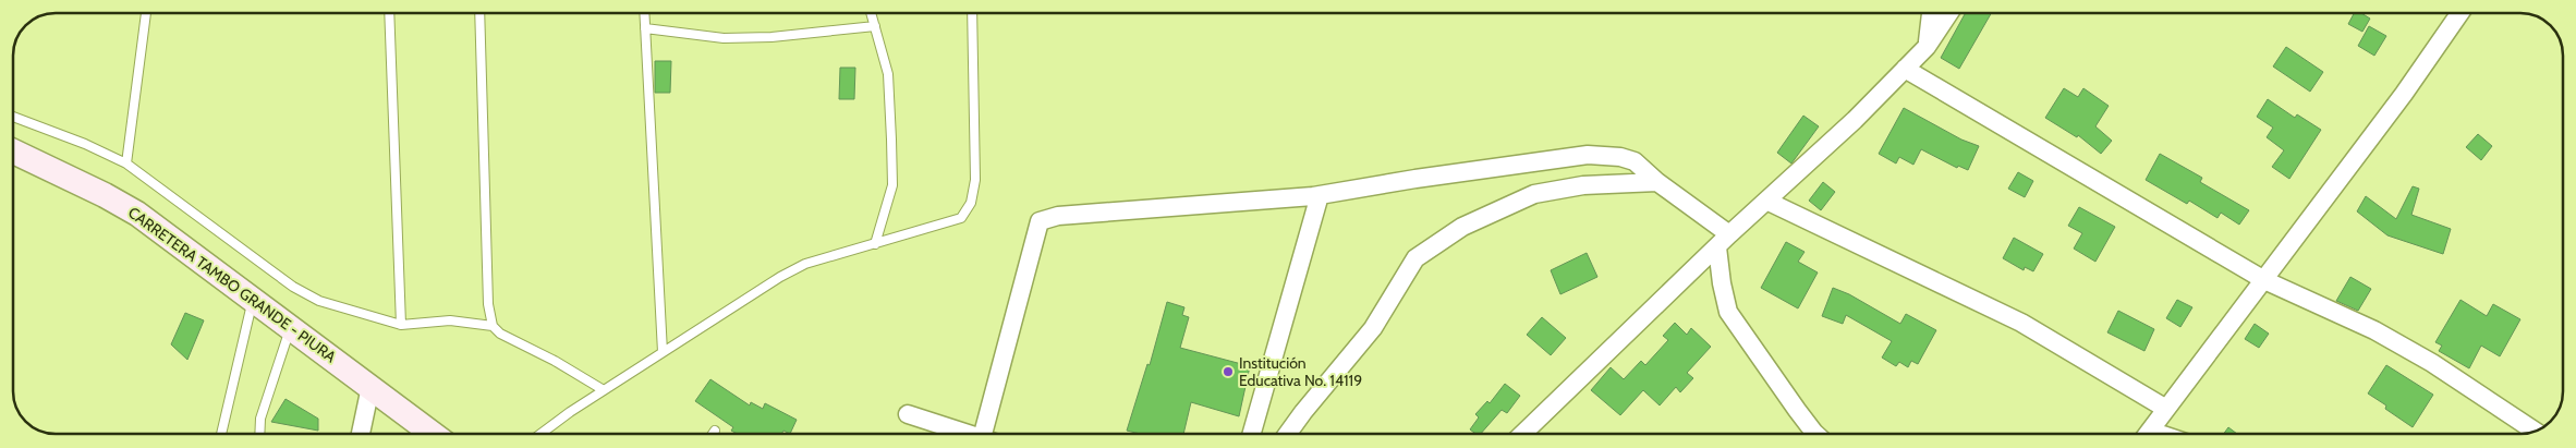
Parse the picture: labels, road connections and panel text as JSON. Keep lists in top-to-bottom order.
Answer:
{
  "streets": {
    "main road": ["CARRETERA TAMBO GRANDE - PIURA"]
  },
  "places": ["Institución Educativa No. 14119"]
}
